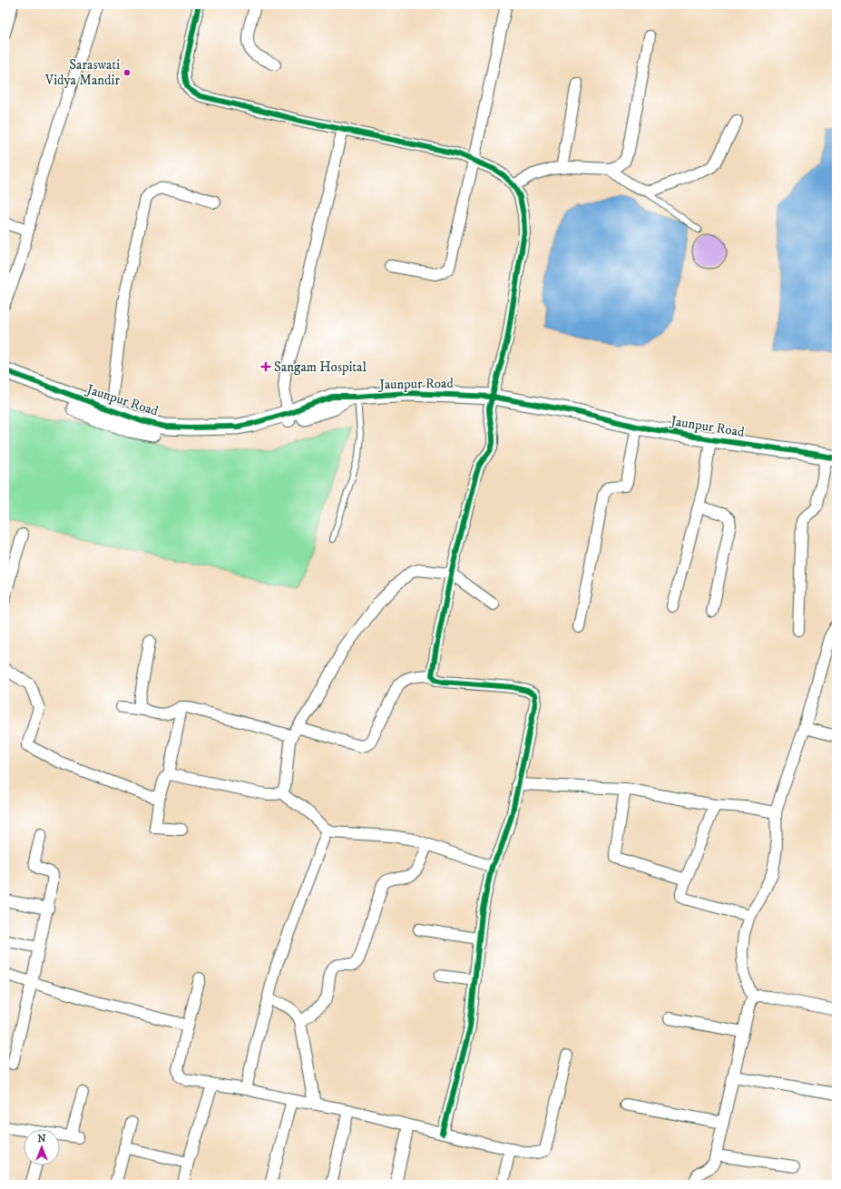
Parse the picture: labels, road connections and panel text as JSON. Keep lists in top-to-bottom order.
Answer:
{
  "streets": {
    "street": ["Jaunpur Road"]
  },
  "places": {
    "other": ["Saraswati Vidya Mandir"],
    "health": ["Sangam Hospital"]
  },
  "north": "top"
}
